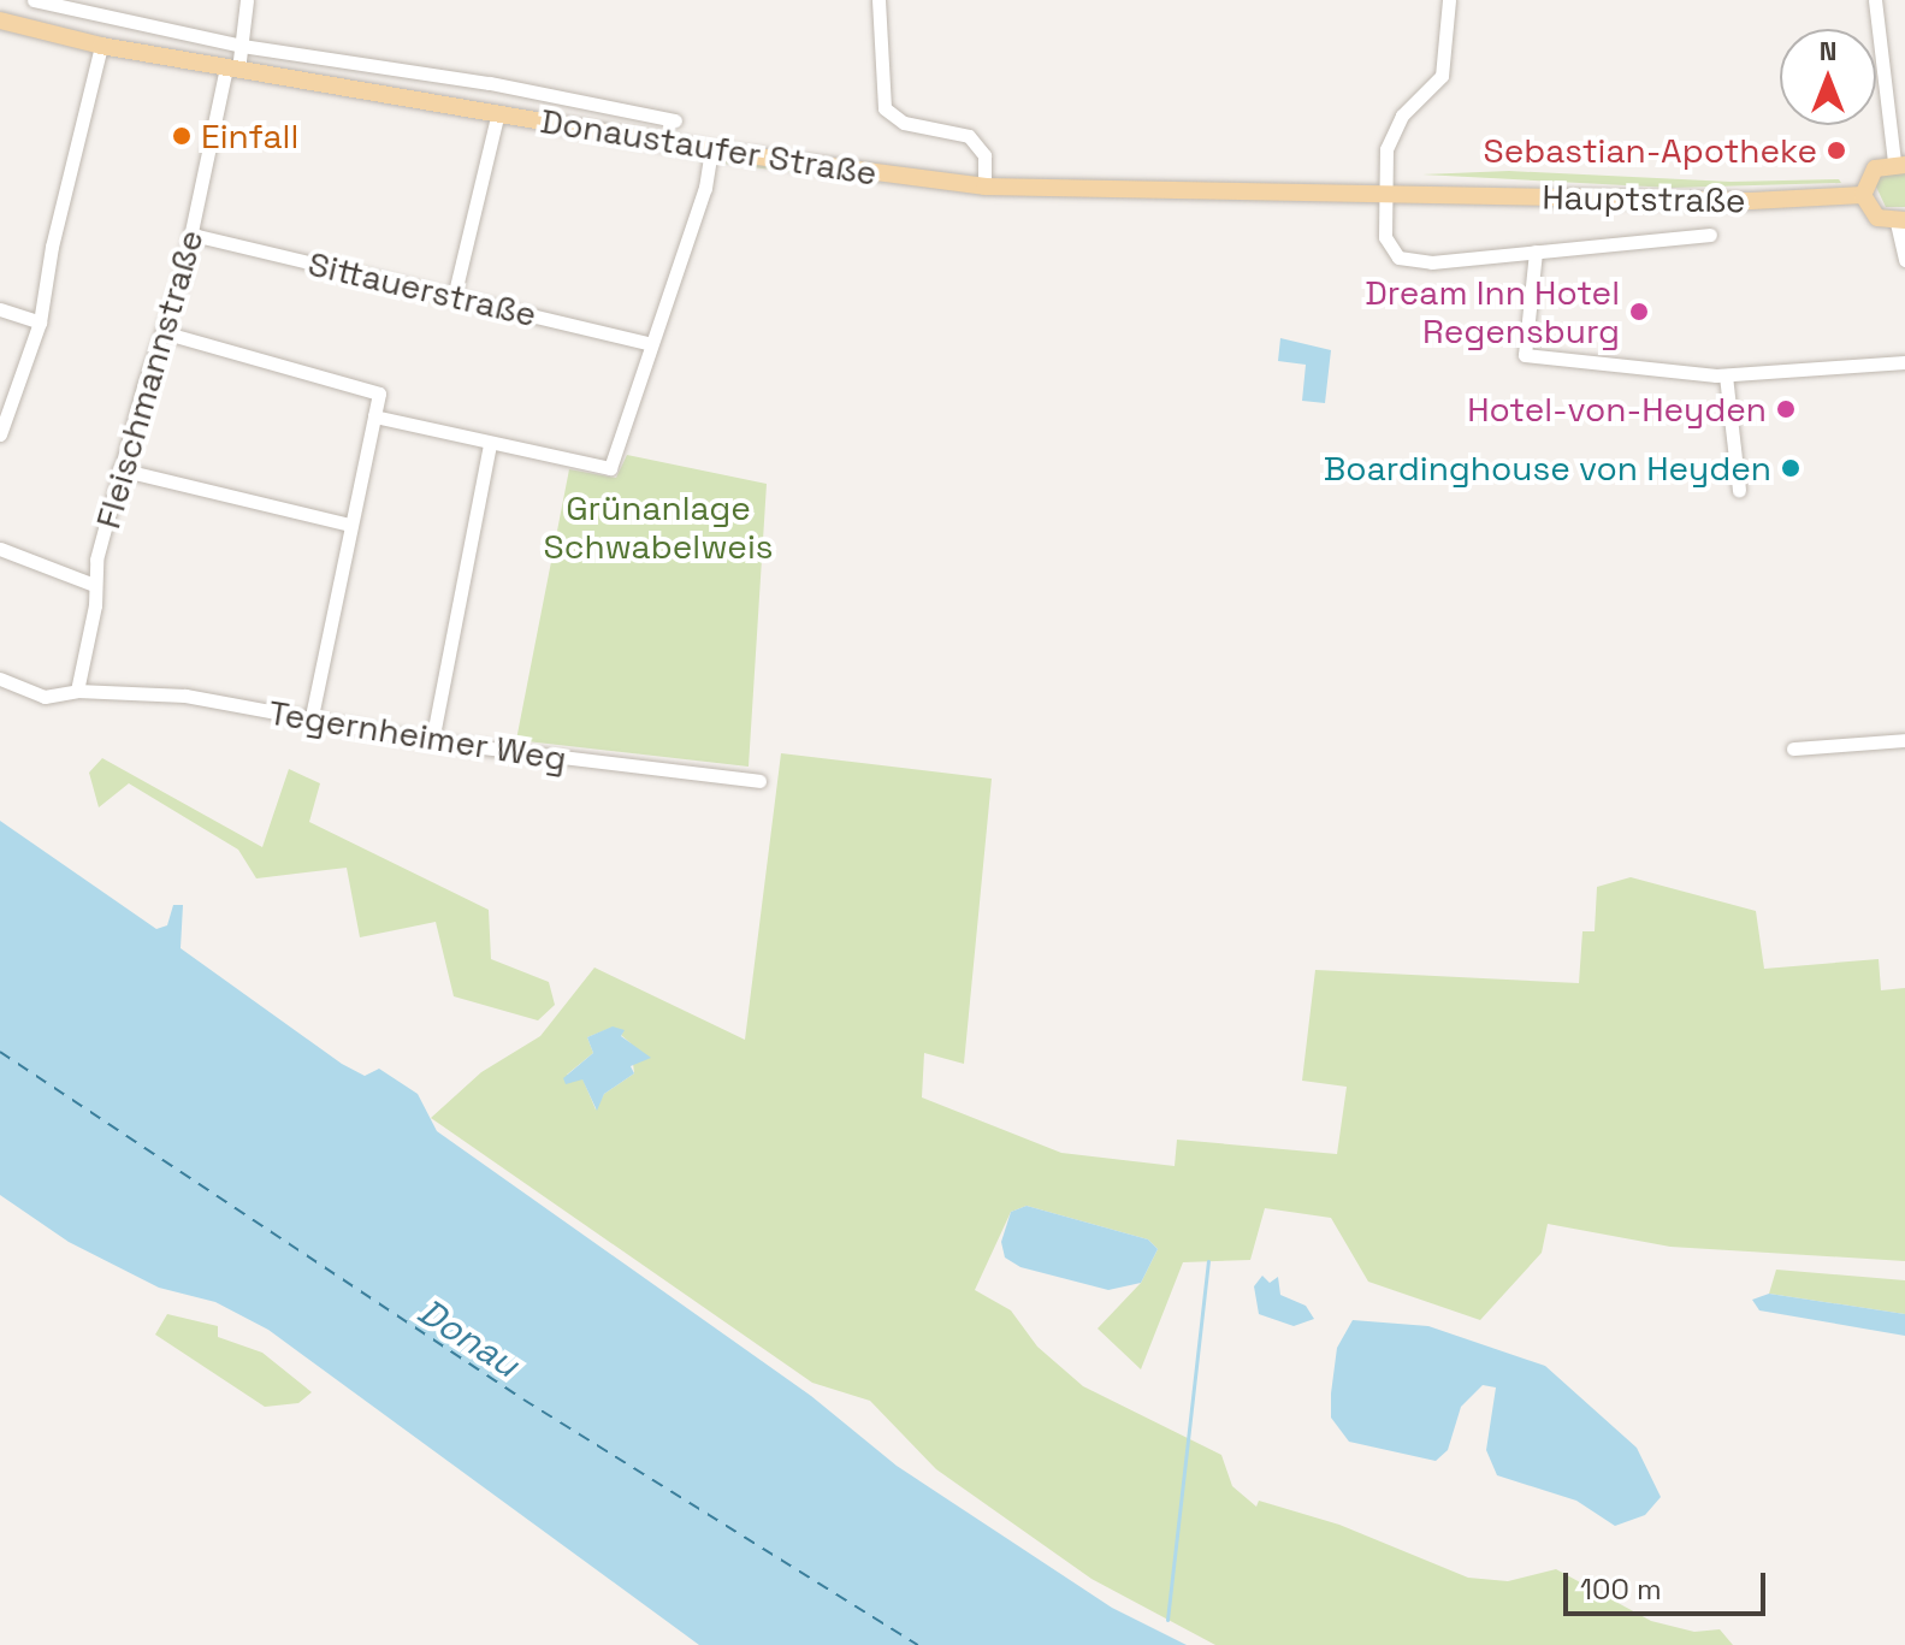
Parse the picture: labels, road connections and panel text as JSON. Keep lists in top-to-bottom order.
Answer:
{
  "streets": {
    "main road": ["Donaustaufer Straße", "Hauptstraße"],
    "street": ["Sittauerstraße", "Fleischmannstraße", "Tegernheimer Weg"]
  },
  "crossings": [
    ["Donaustaufer Straße", "Hauptstraße"],
    ["Donaustaufer Straße", "Fleischmannstraße"],
    ["Sittauerstraße", "Fleischmannstraße"],
    ["Fleischmannstraße", "Tegernheimer Weg"]
  ],
  "water": ["Donau"],
  "parks": ["Grünanlage Schwabelweis"],
  "places": [
    "Einfall",
    "Sebastian-Apotheke",
    "Dream Inn Hotel Regensburg",
    "Hotel-von-Heyden",
    "Boardinghouse von Heyden"
  ],
  "scale_bar": "100 m",
  "north": "top"
}
